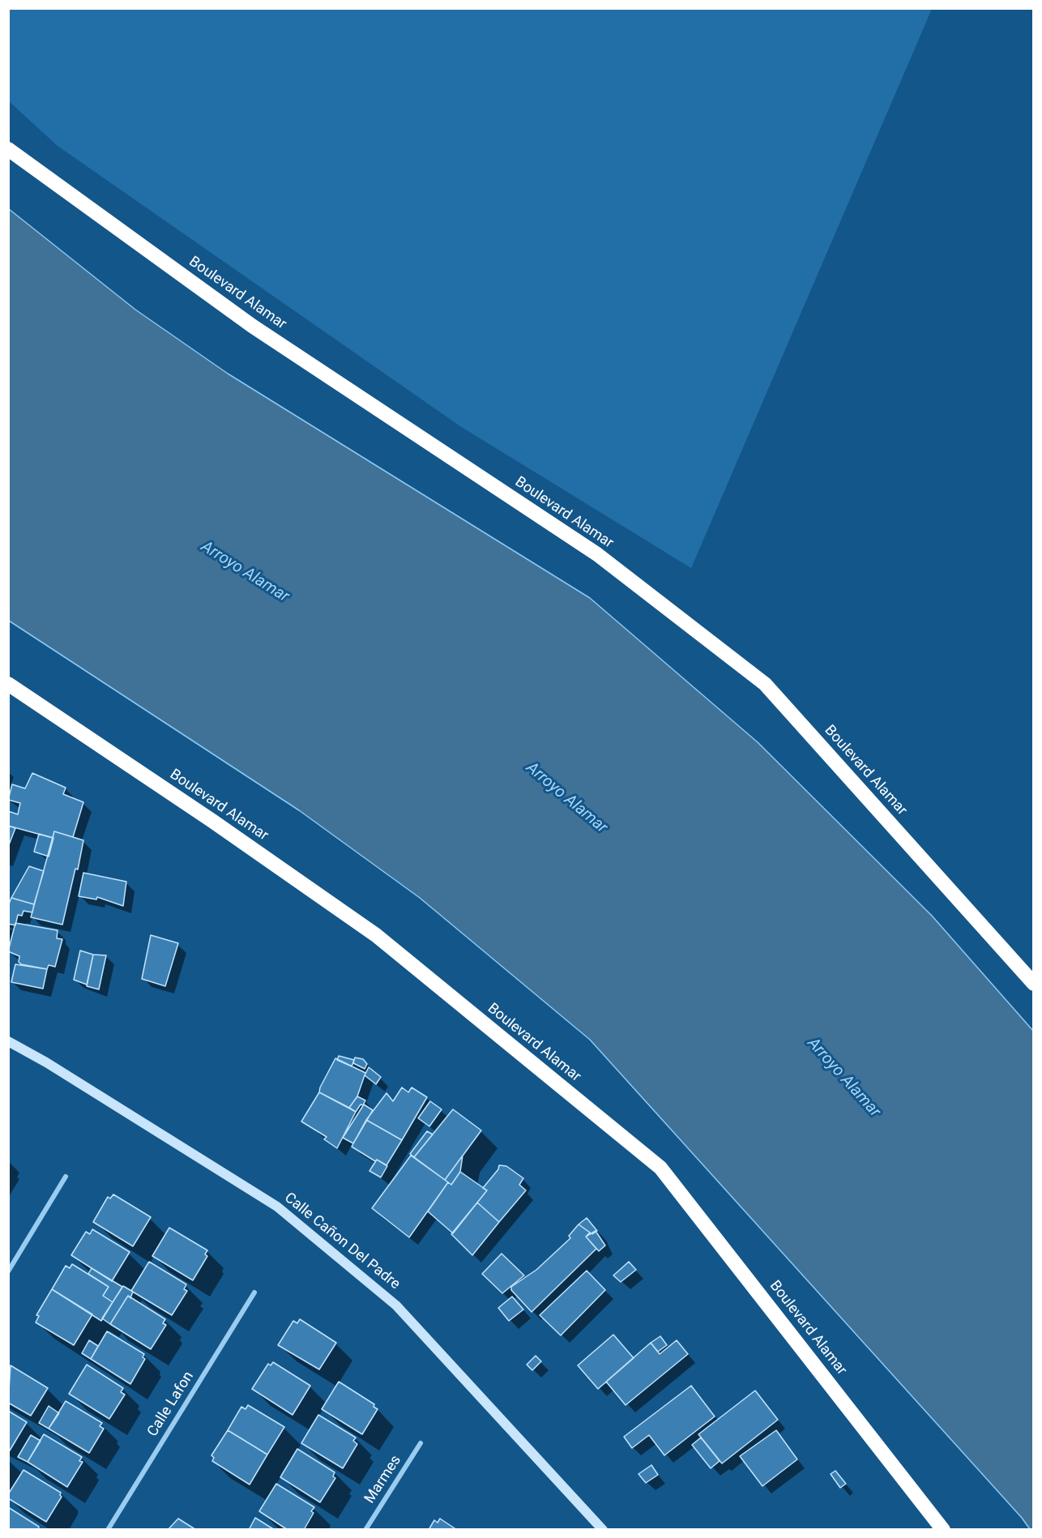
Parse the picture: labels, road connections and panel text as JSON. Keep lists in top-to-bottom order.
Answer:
{
  "streets": {
    "highway": ["Boulevard Alamar"],
    "street": ["Calle Cañon Del Padre", "Calle Lafon", "Marmes"]
  },
  "water": ["Arroyo Alamar"]
}
